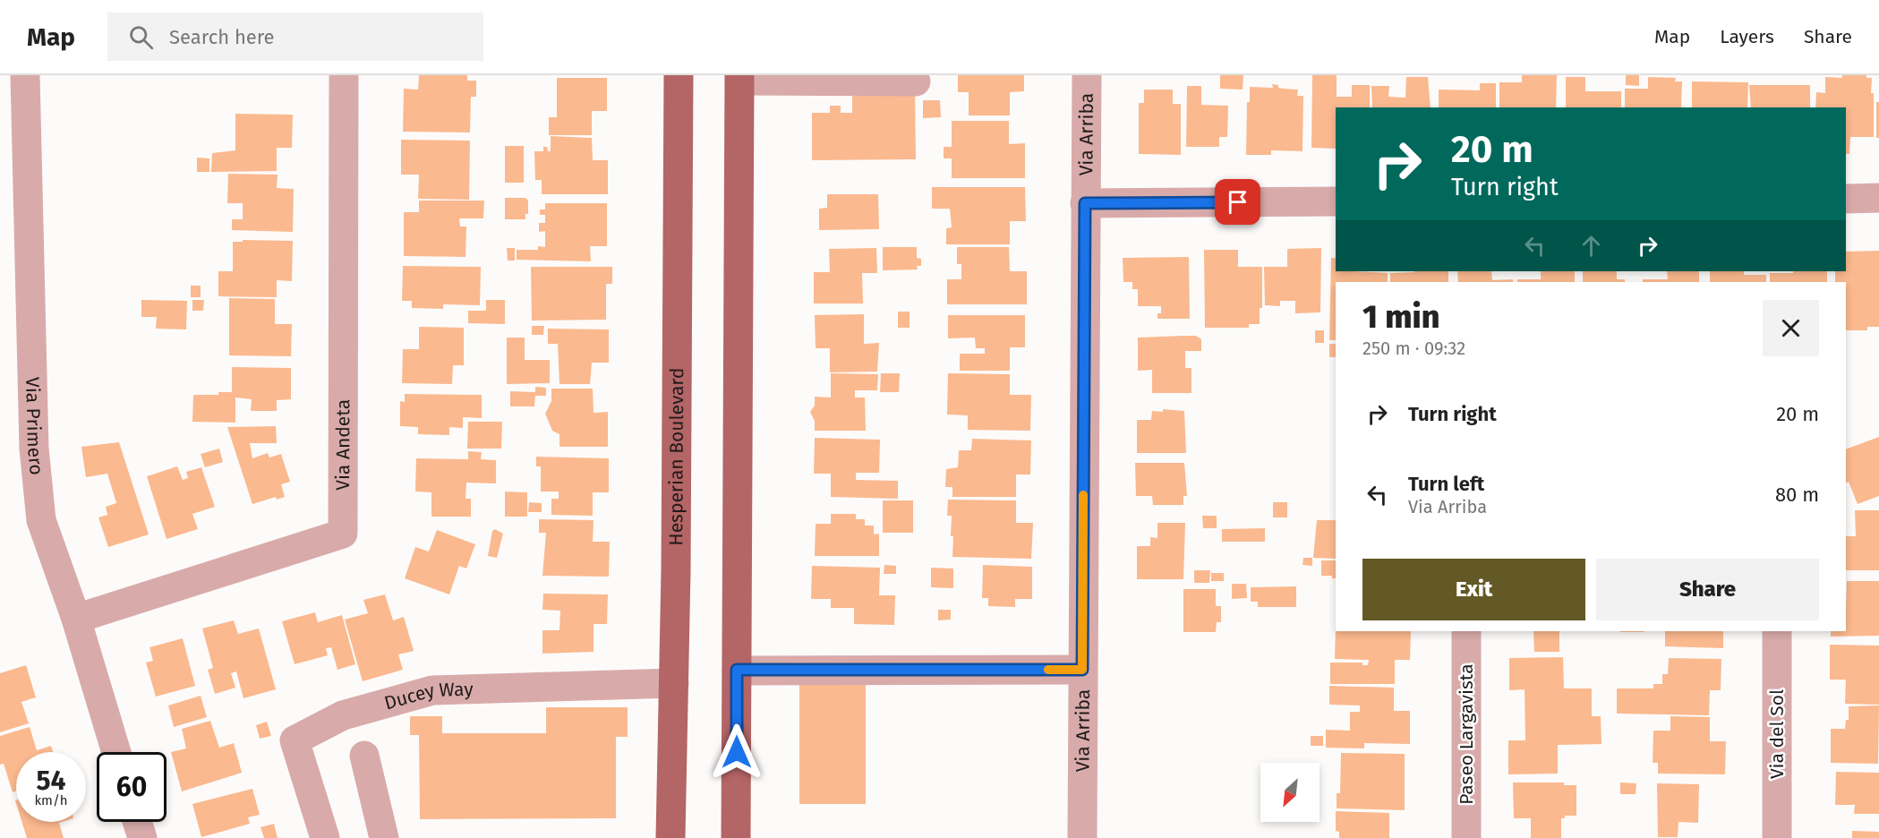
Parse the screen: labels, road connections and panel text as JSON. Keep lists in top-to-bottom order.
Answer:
{
  "streets": {
    "main road": ["Hesperian Boulevard"],
    "street": [
      "Via Arriba",
      "Via Primero",
      "Via Andeta",
      "Ducey Way",
      "Paseo Largavista",
      "Via del Sol"
    ]
  },
  "crossings": [
    ["Via Primero", "Via Andeta"],
    ["Hesperian Boulevard", "Ducey Way"]
  ],
  "north": "bottom left",
  "page": {
    "header": "Map",
    "search": "Search here",
    "nav": ["Map", "Layers", "Share"],
    "turn": ["20 m", "Turn right"],
    "heading": ["1 min", "250 m · 09:32"],
    "list": [
      {
        "name": "Turn right",
        "value": "20 m"
      },
      {
        "name": "Turn left",
        "note": "Via Arriba",
        "value": "80 m"
      }
    ],
    "buttons": ["Exit", "Share"],
    "speed": "54 km/h",
    "limit": "60"
  }
}
